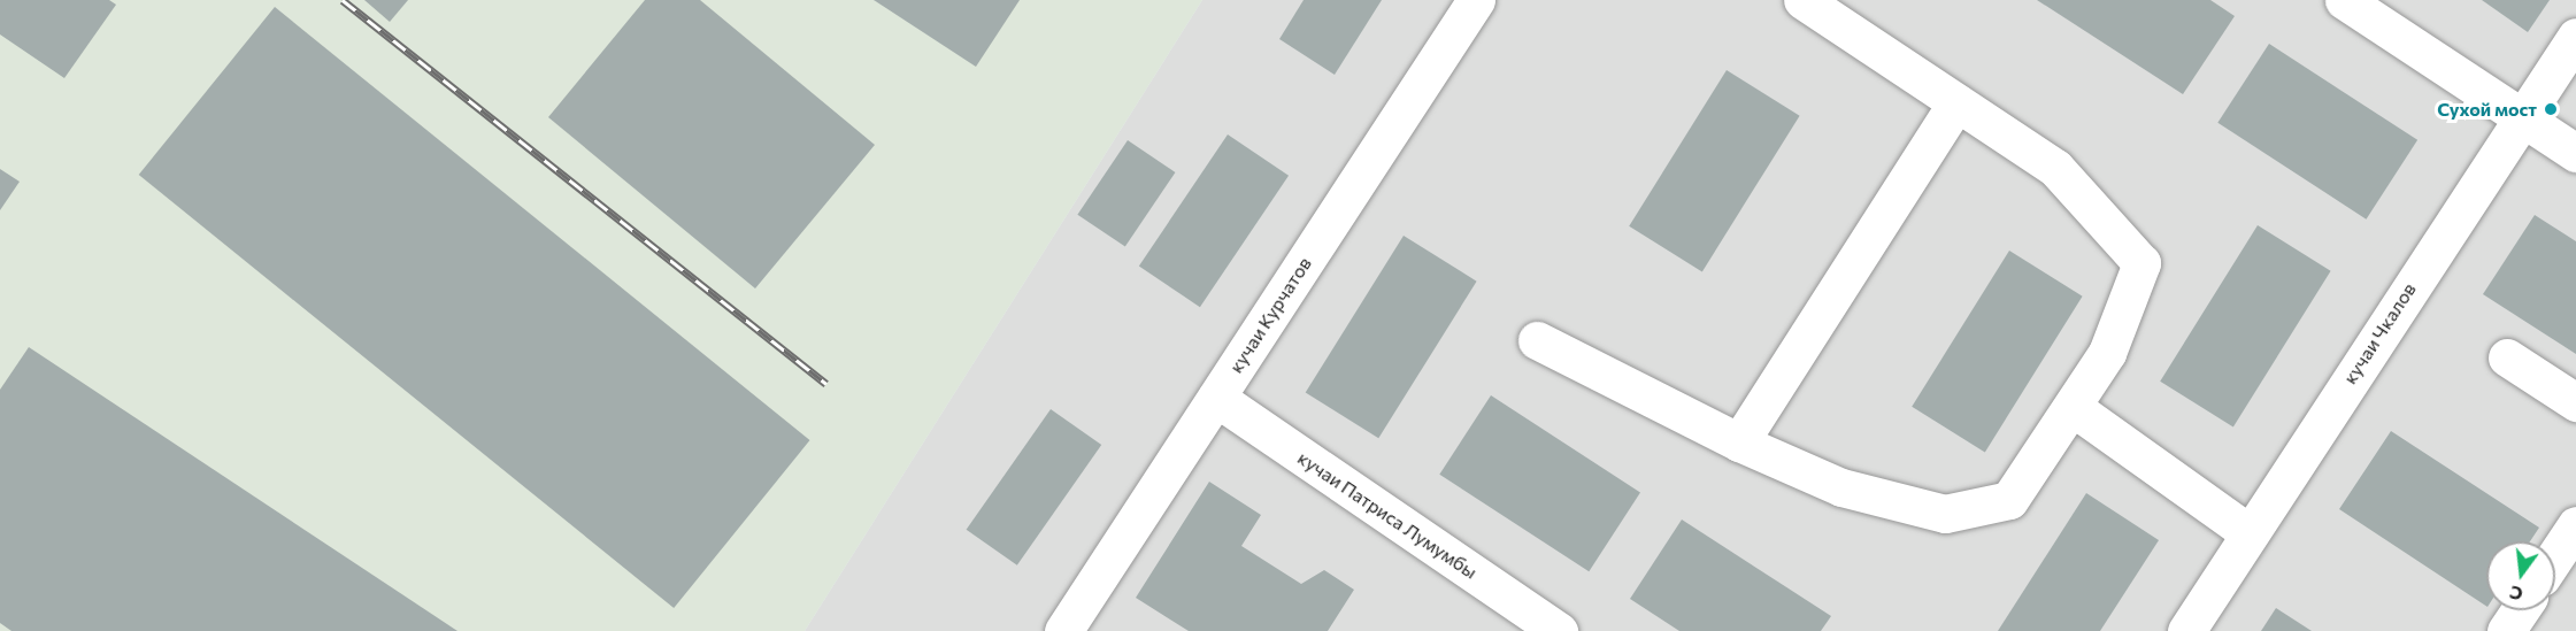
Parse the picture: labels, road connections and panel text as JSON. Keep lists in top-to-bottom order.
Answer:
{
  "streets": {
    "street": ["кучаи Курчатов", "кучаи Чкалов", "кучаи Патриса Лумумбы"]
  },
  "crossings": [
    ["кучаи Курчатов", "кучаи Патриса Лумумбы"]
  ],
  "places": ["Сухой мост"],
  "north": "bottom"
}
